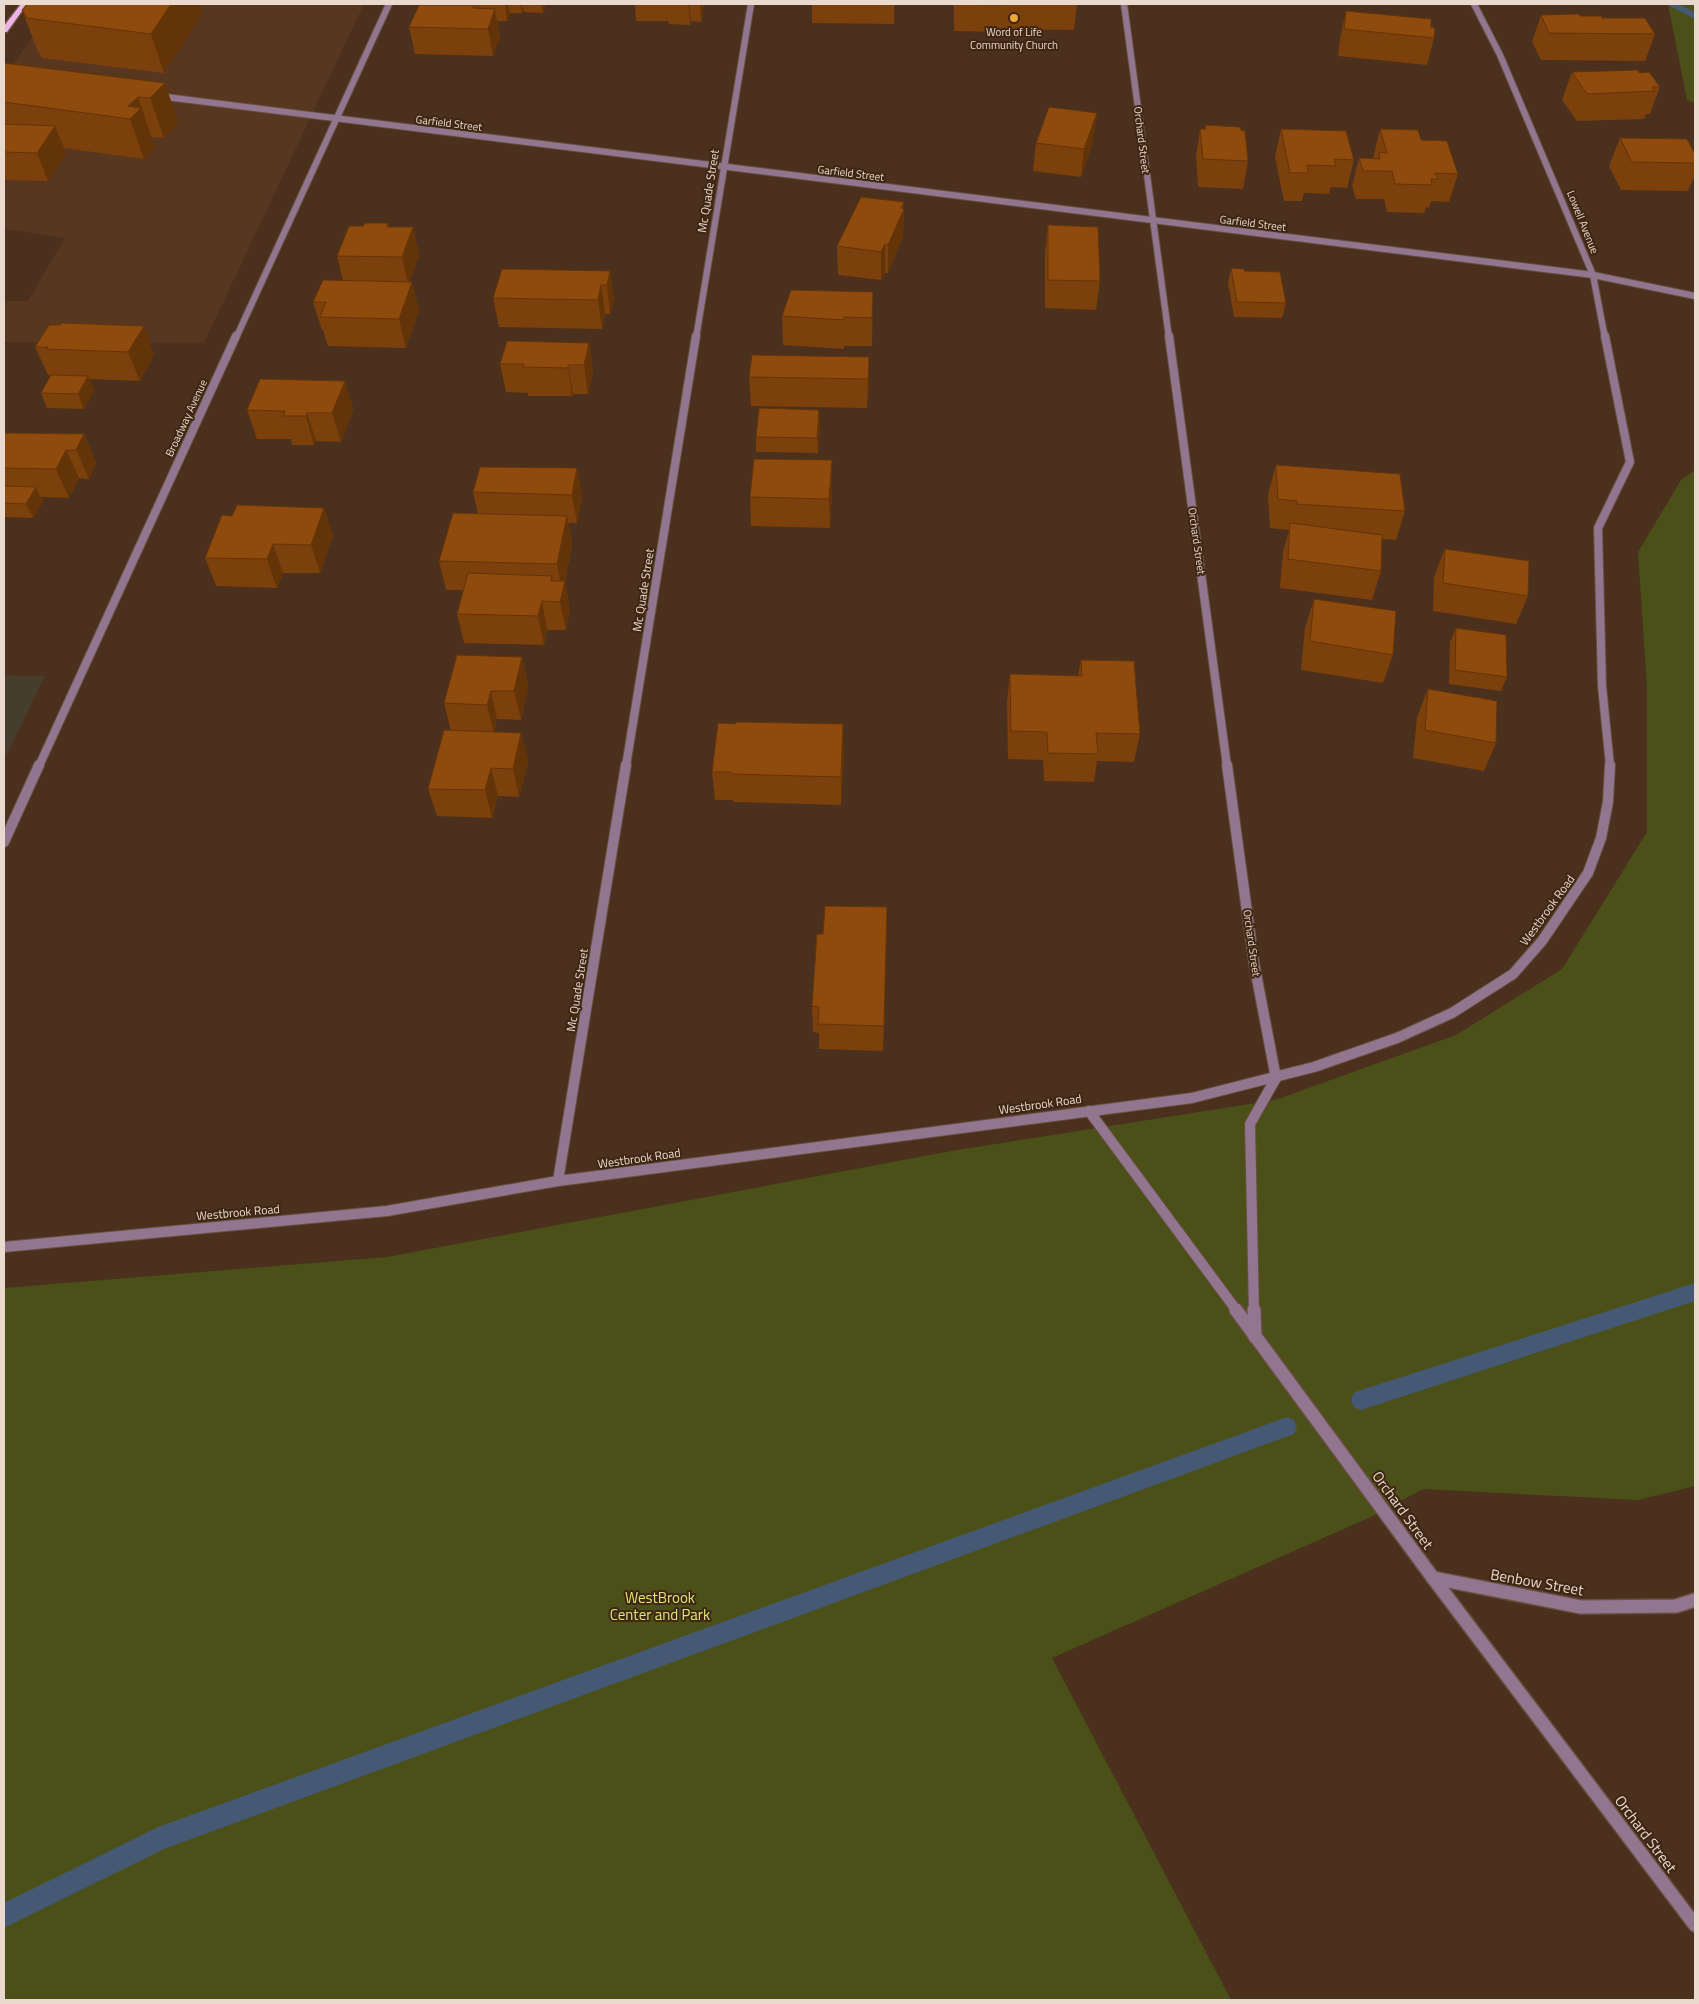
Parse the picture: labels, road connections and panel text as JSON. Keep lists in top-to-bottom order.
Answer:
{
  "streets": {
    "street": [
      "Garfield Street",
      "Orchard Street",
      "Mc Quade Street",
      "Lowell Avenue",
      "Broadway Avenue",
      "Westbrook Road",
      "Benbow Street"
    ]
  },
  "crossings": [
    ["Garfield Street", "Orchard Street"],
    ["Garfield Street", "Mc Quade Street"],
    ["Garfield Street", "Lowell Avenue"],
    ["Garfield Street", "Broadway Avenue"],
    ["Orchard Street", "Westbrook Road"],
    ["Orchard Street", "Benbow Street"],
    ["Mc Quade Street", "Westbrook Road"],
    ["Lowell Avenue", "Westbrook Road"]
  ],
  "parks": ["WestBrook Center and Park"],
  "places": ["Word of Life Community Church"]
}
